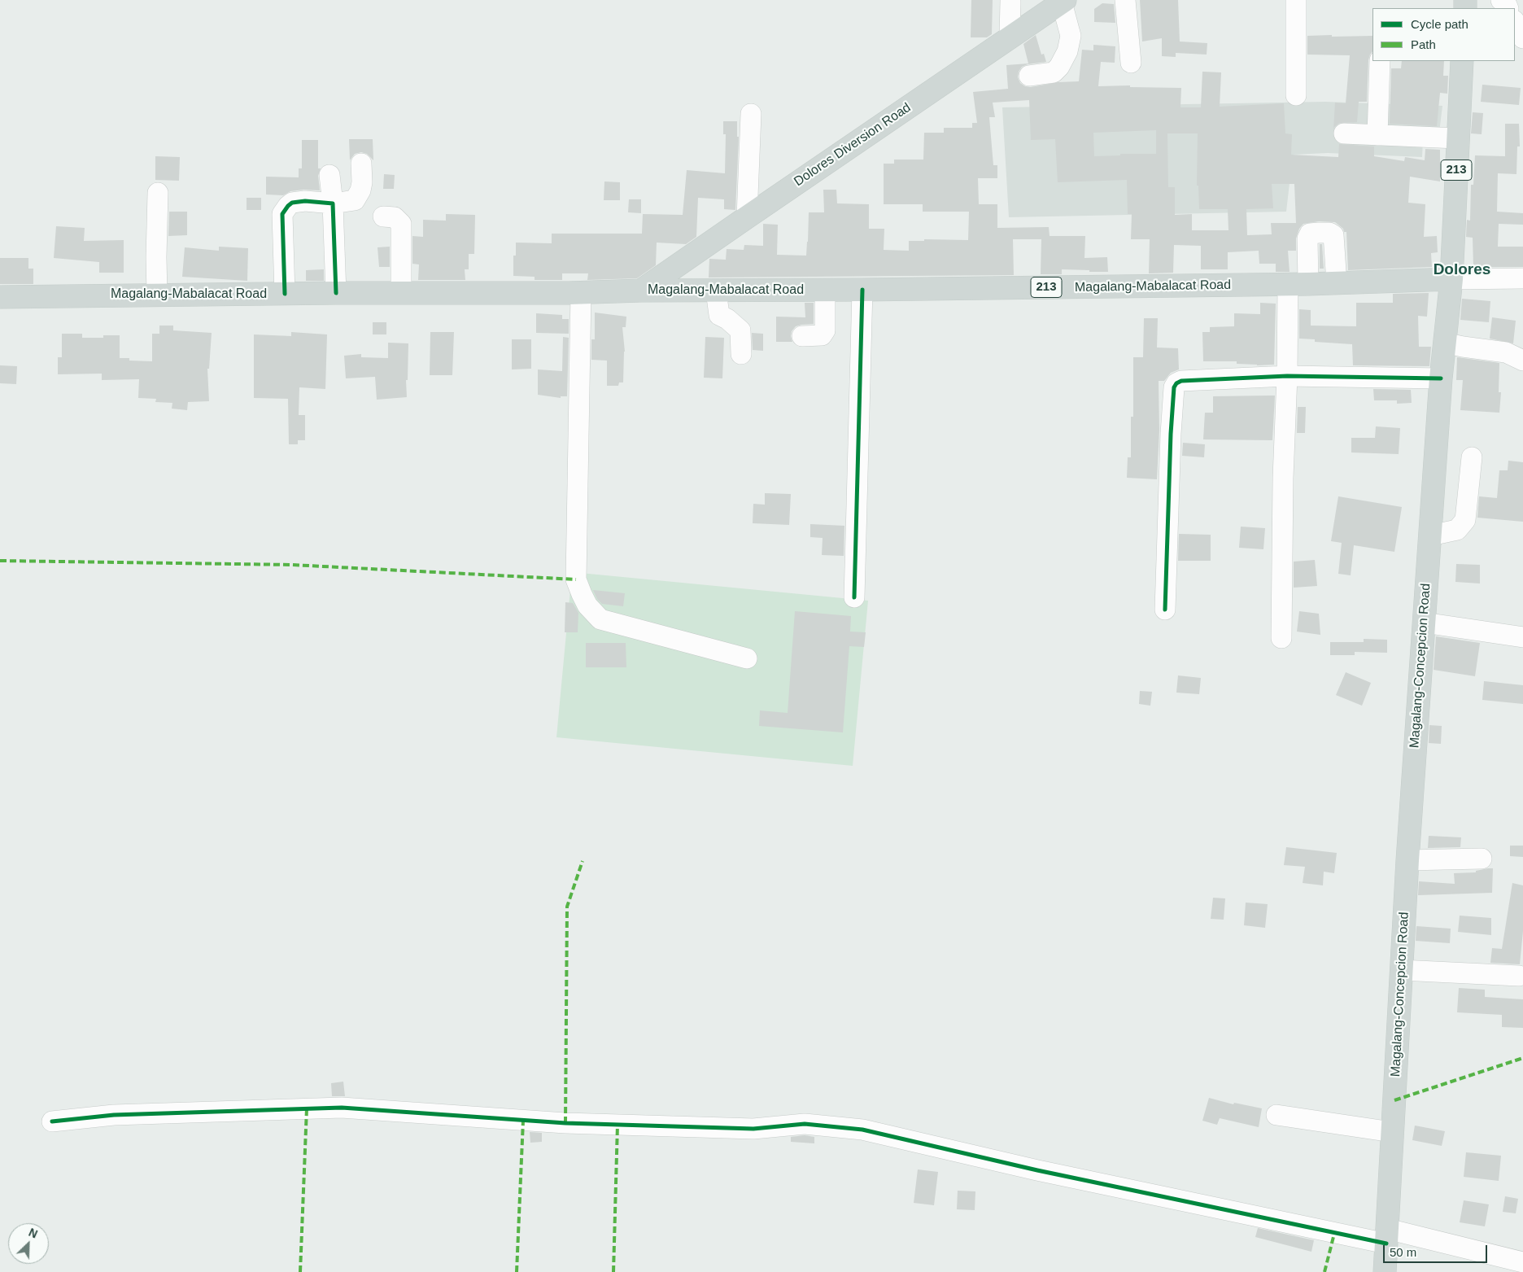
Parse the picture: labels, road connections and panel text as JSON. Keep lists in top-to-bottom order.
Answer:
{
  "streets": {
    "main road": [
      "Dolores Diversion Road",
      "213",
      "Magalang-Mabalacat Road",
      "Magalang-Concepcion Road"
    ]
  },
  "crossings": [
    ["Dolores Diversion Road", "Magalang-Mabalacat Road"],
    ["Magalang-Mabalacat Road", "Magalang-Concepcion Road"]
  ],
  "districts": ["Dolores"],
  "legend": ["Cycle path", "Path"],
  "scale_bar": "50 m",
  "north": "top right"
}
